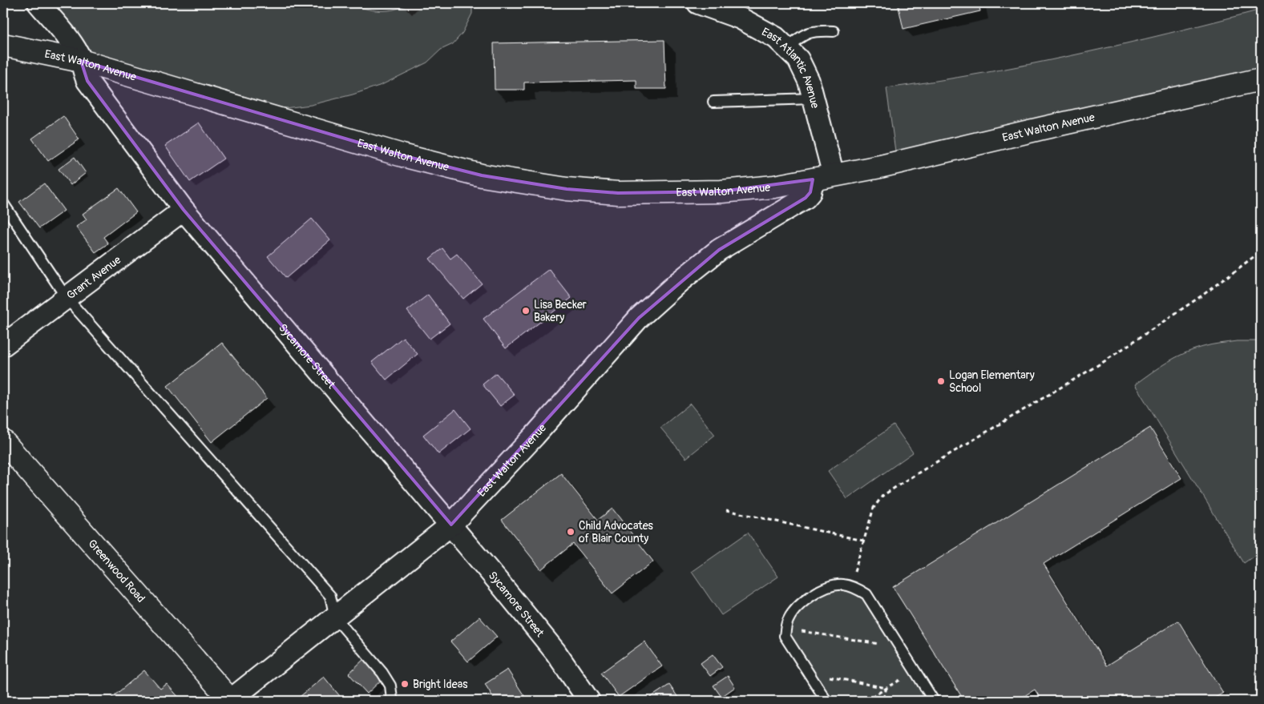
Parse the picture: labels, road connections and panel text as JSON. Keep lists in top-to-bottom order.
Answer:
{
  "streets": {
    "main road": ["East Walton Avenue", "Greenwood Road"],
    "street": ["East Atlantic Avenue", "Grant Avenue", "Sycamore Street"]
  },
  "crossings": [
    ["East Walton Avenue", "East Atlantic Avenue"],
    ["East Walton Avenue", "Sycamore Street"],
    ["East Walton Avenue", "Greenwood Road"],
    ["Grant Avenue", "Sycamore Street"]
  ],
  "places": [
    "Lisa Becker Bakery",
    "Logan Elementary School",
    "Child Advocates of Blair County",
    "Bright Ideas"
  ]
}
